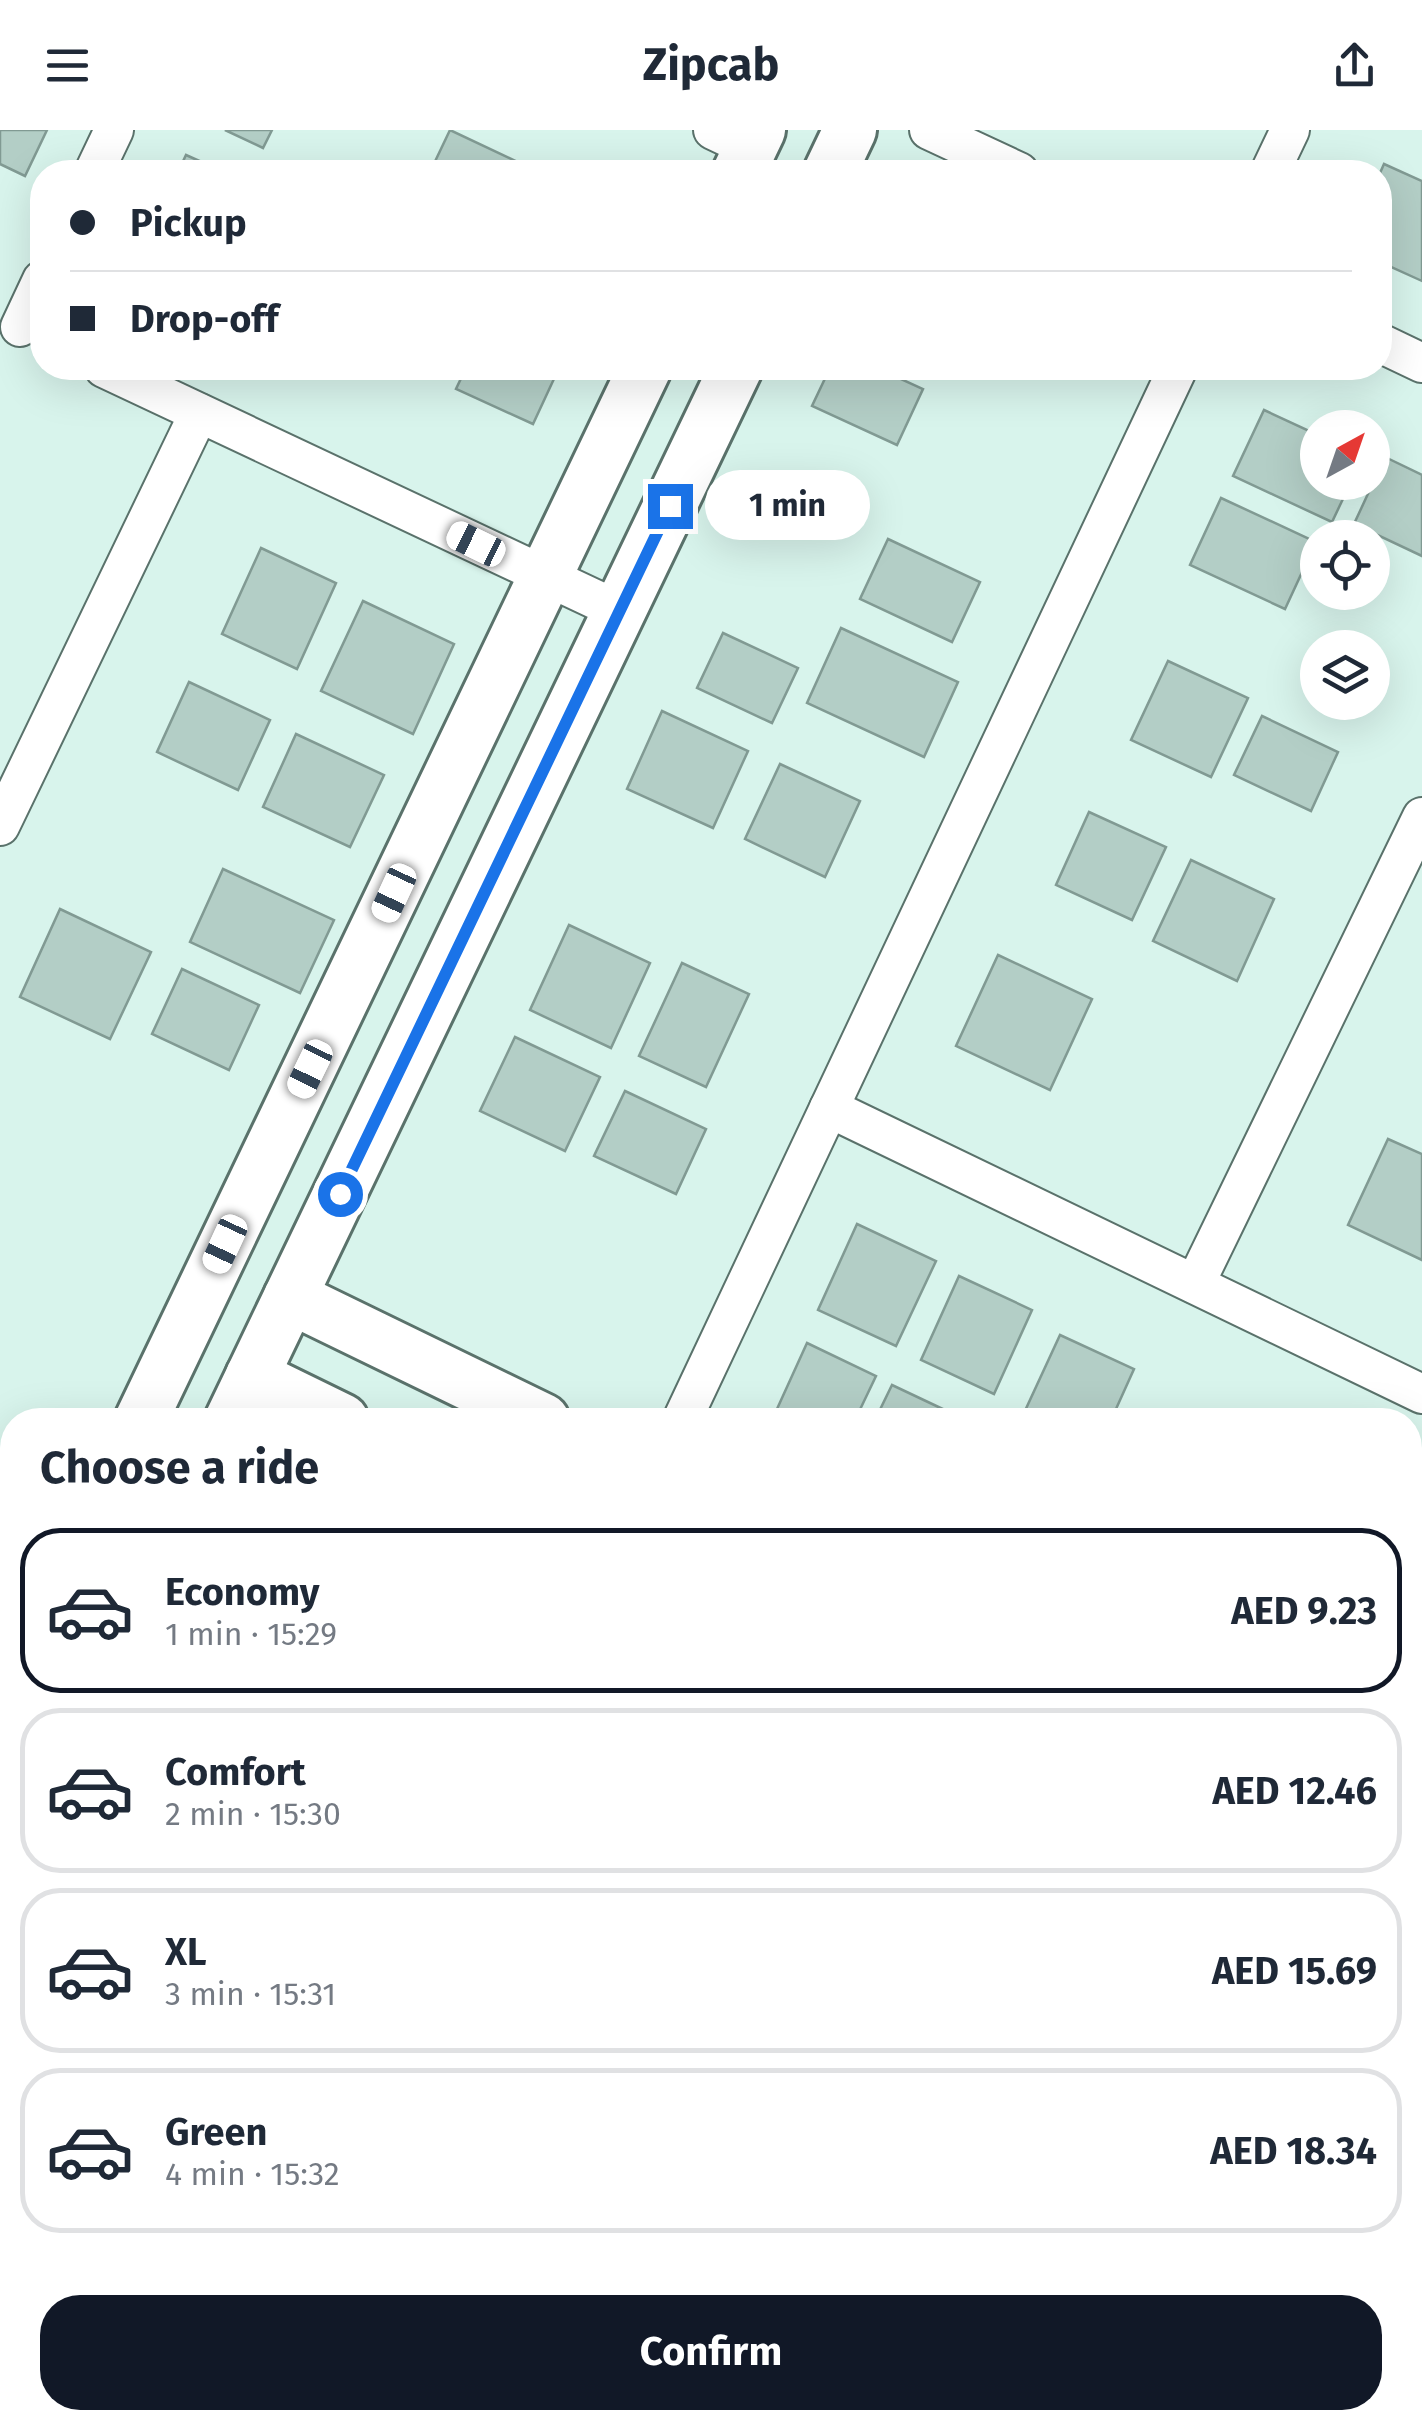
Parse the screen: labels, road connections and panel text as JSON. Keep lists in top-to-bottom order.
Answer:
{
  "north": "top right",
  "page": {
    "header": "Zipcab",
    "banner": ["Pickup", "Drop-off"],
    "bubble": "1 min",
    "heading": "Choose a ride",
    "list": [
      {
        "name": "Economy",
        "note": "1 min · 15:29",
        "value": "AED 9.23"
      },
      {
        "name": "Comfort",
        "note": "2 min · 15:30",
        "value": "AED 12.46"
      },
      {
        "name": "XL",
        "note": "3 min · 15:31",
        "value": "AED 15.69"
      },
      {
        "name": "Green",
        "note": "4 min · 15:32",
        "value": "AED 18.34"
      }
    ],
    "buttons": "Confirm"
  }
}
